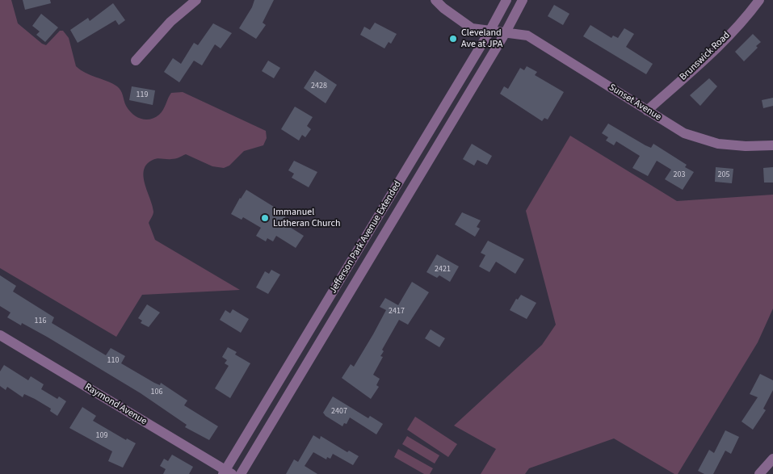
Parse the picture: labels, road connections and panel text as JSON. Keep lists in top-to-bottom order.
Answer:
{
  "streets": {
    "street": [
      "Brunswick Road",
      "Sunset Avenue",
      "Jefferson Park Avenue Extended",
      "Raymond Avenue"
    ]
  },
  "crossings": [
    ["Brunswick Road", "Sunset Avenue"],
    ["Sunset Avenue", "Jefferson Park Avenue Extended"],
    ["Jefferson Park Avenue Extended", "Raymond Avenue"]
  ],
  "places": ["Cleveland Ave at JPA", "Immanuel Lutheran Church"],
  "house_numbers": [
    "2428",
    "119",
    "203",
    "205",
    "2421",
    "2417",
    "116",
    "110",
    "106",
    "2407",
    "109"
  ]
}
